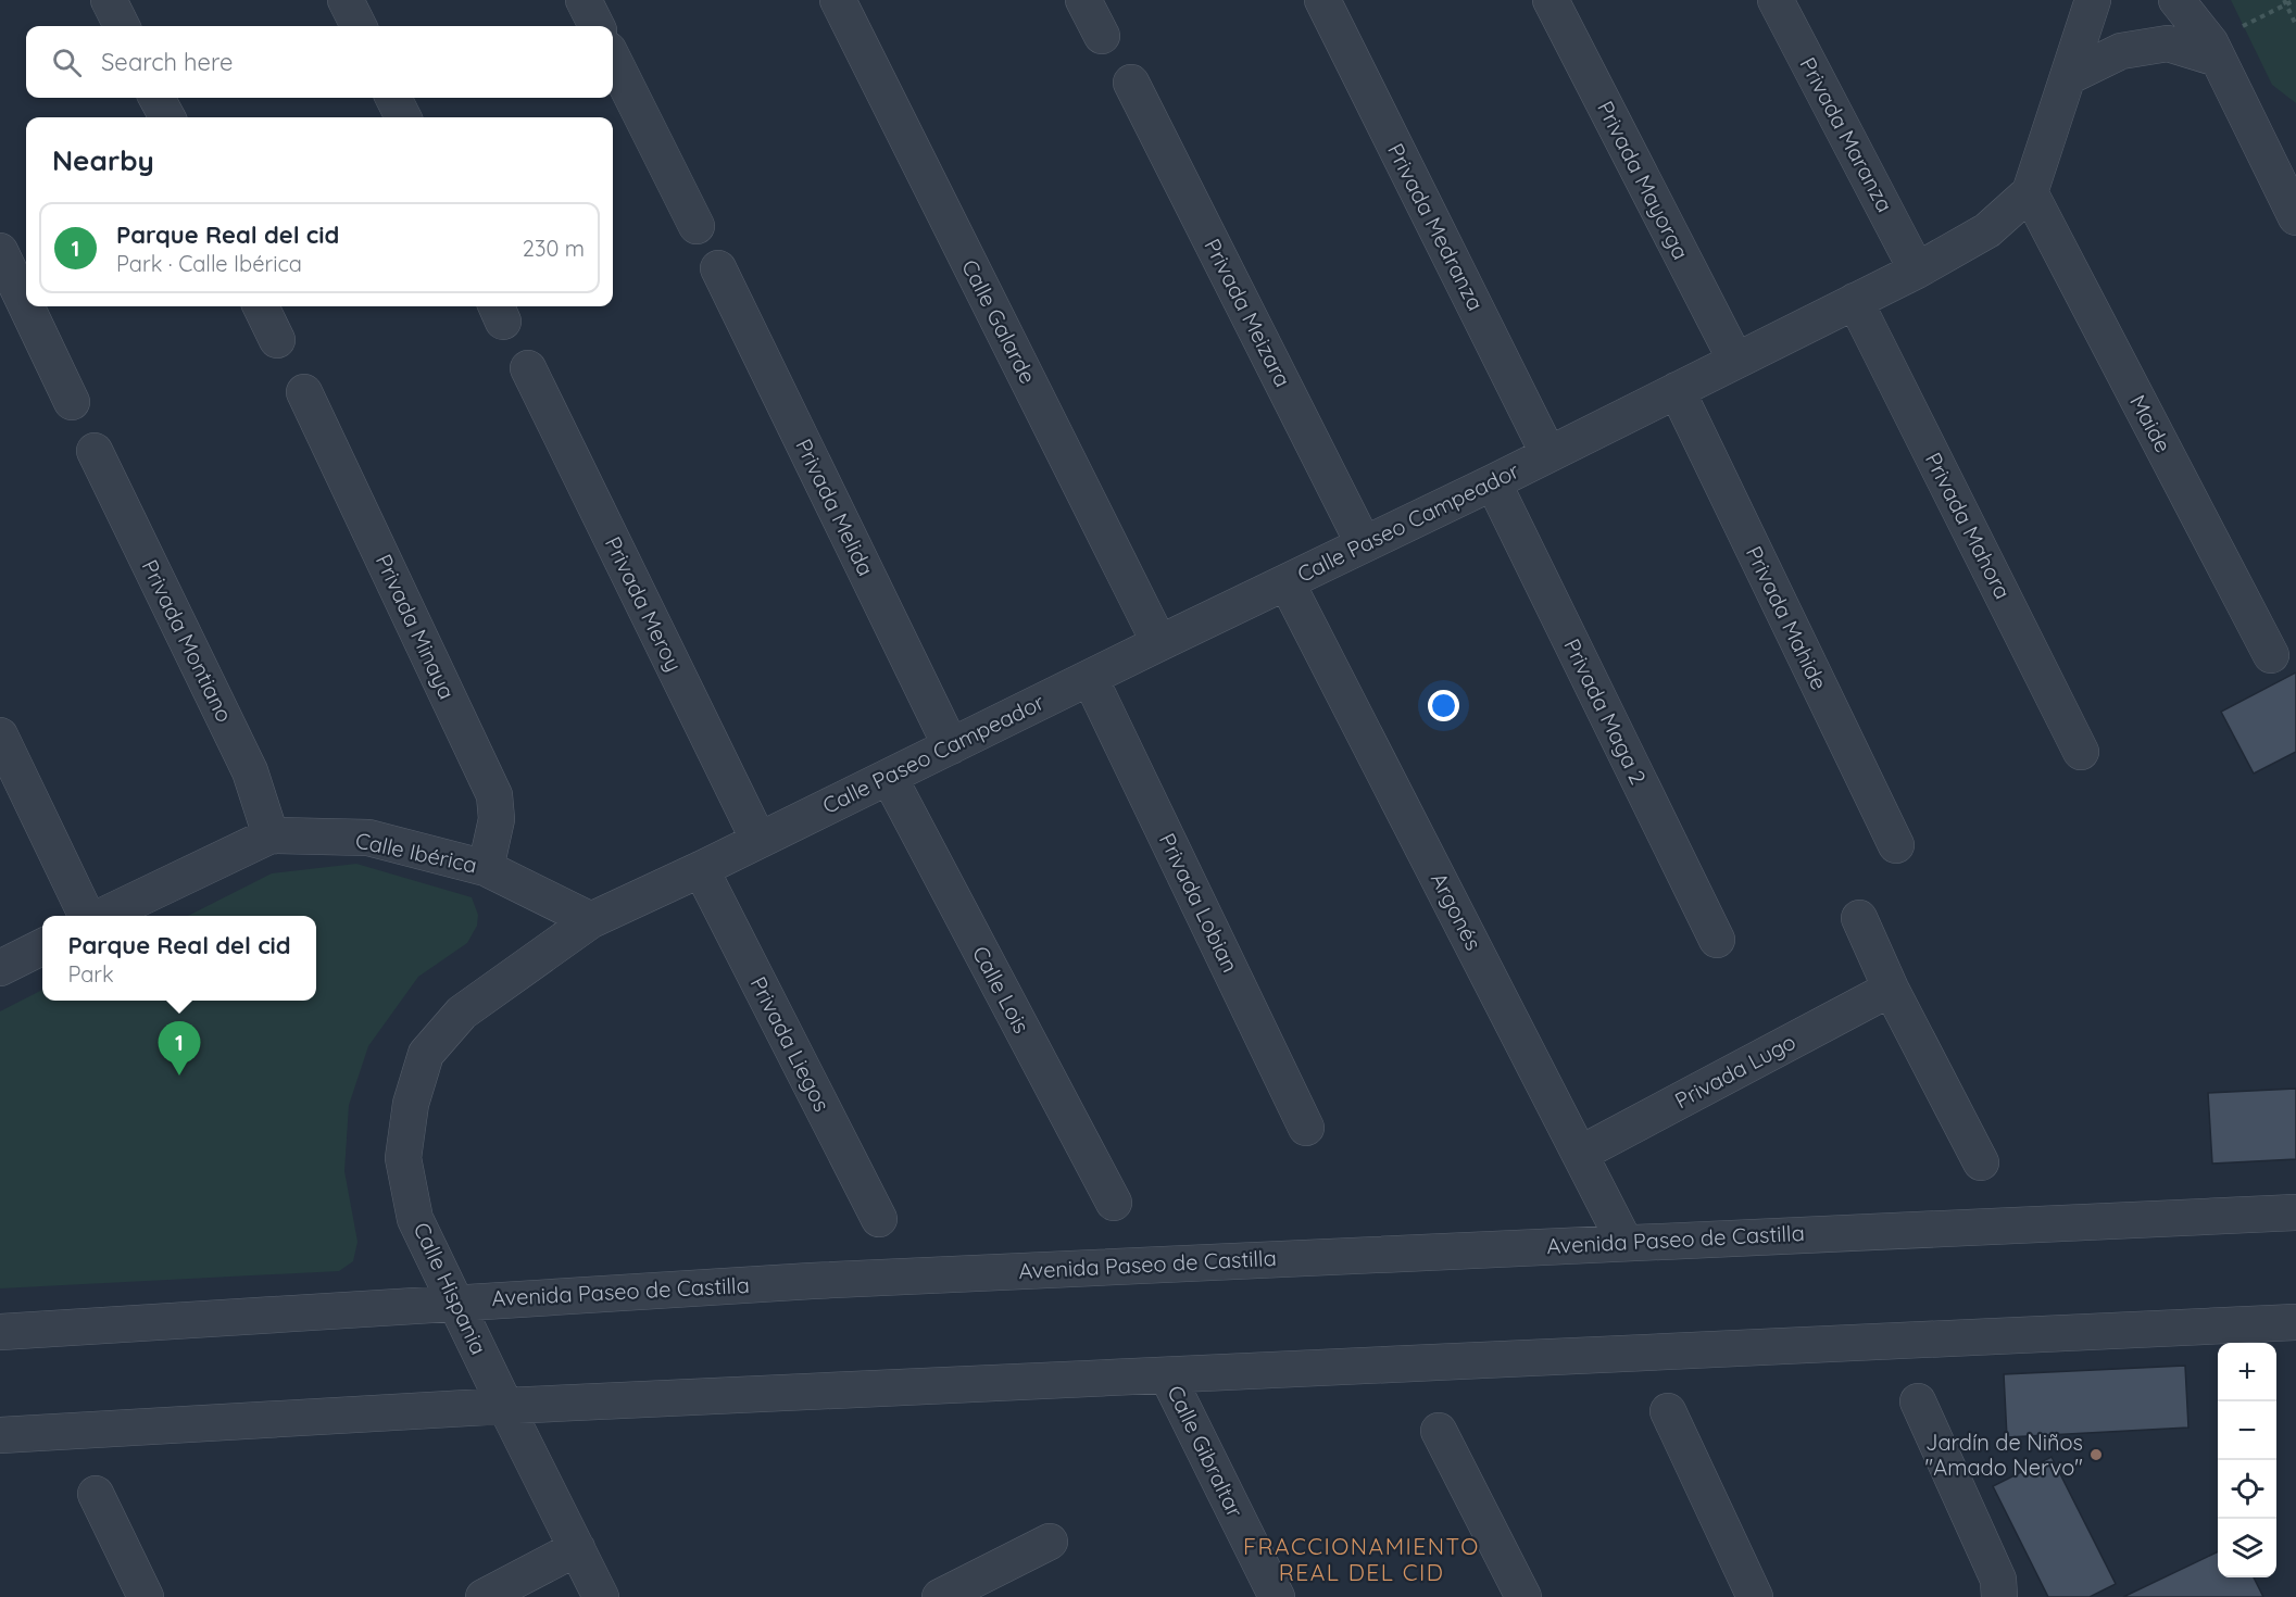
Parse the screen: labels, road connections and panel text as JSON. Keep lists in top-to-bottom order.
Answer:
{
  "streets": {
    "street": [
      "Privada Maranza",
      "Privada Mayorga",
      "Privada Medranza",
      "Privada Meizara",
      "Calle Galarde",
      "Maide",
      "Privada Melida",
      "Calle Paseo Campeador",
      "Privada Mahora",
      "Privada Meroy",
      "Privada Mahide",
      "Privada Minaya",
      "Privada Montiano",
      "Privada Maga 2",
      "Calle Ibérica",
      "Privada Lobian",
      "Argonés",
      "Calle Lois",
      "Privada Liegos",
      "Privada Lugo",
      "Avenida Paseo de Castilla",
      "Calle Hispania",
      "Calle Gibraltar"
    ]
  },
  "crossings": [
    ["Privada Maranza", "Calle Paseo Campeador"],
    ["Privada Mayorga", "Calle Paseo Campeador"],
    ["Privada Medranza", "Calle Paseo Campeador"],
    ["Privada Meizara", "Calle Paseo Campeador"],
    ["Calle Galarde", "Calle Paseo Campeador"],
    ["Maide", "Calle Paseo Campeador"],
    ["Privada Melida", "Calle Paseo Campeador"],
    ["Calle Paseo Campeador", "Privada Mahora"],
    ["Calle Paseo Campeador", "Privada Meroy"],
    ["Calle Paseo Campeador", "Privada Mahide"],
    ["Calle Paseo Campeador", "Privada Maga 2"],
    ["Calle Paseo Campeador", "Calle Ibérica"],
    ["Calle Paseo Campeador", "Privada Lobian"],
    ["Calle Paseo Campeador", "Argonés"],
    ["Calle Paseo Campeador", "Calle Lois"],
    ["Calle Paseo Campeador", "Privada Liegos"],
    ["Calle Paseo Campeador", "Calle Hispania"],
    ["Privada Minaya", "Calle Ibérica"],
    ["Privada Montiano", "Calle Ibérica"],
    ["Calle Ibérica", "Calle Hispania"],
    ["Argonés", "Privada Lugo"],
    ["Argonés", "Avenida Paseo de Castilla"],
    ["Avenida Paseo de Castilla", "Calle Hispania"]
  ],
  "districts": ["FRACCIONAMIENTO REAL DEL CID"],
  "places": ["Jardín de Niños \"Amado Nervo\""],
  "page": {
    "search": "Search here",
    "heading": "Nearby",
    "list": [
      {
        "mark": "1",
        "name": "Parque Real del cid",
        "note": "Park · Calle Ibérica",
        "value": "230 m"
      }
    ],
    "popup": ["Parque Real del cid", "Park"],
    "pins": "1",
    "map_buttons": ["+", "−"]
  }
}
